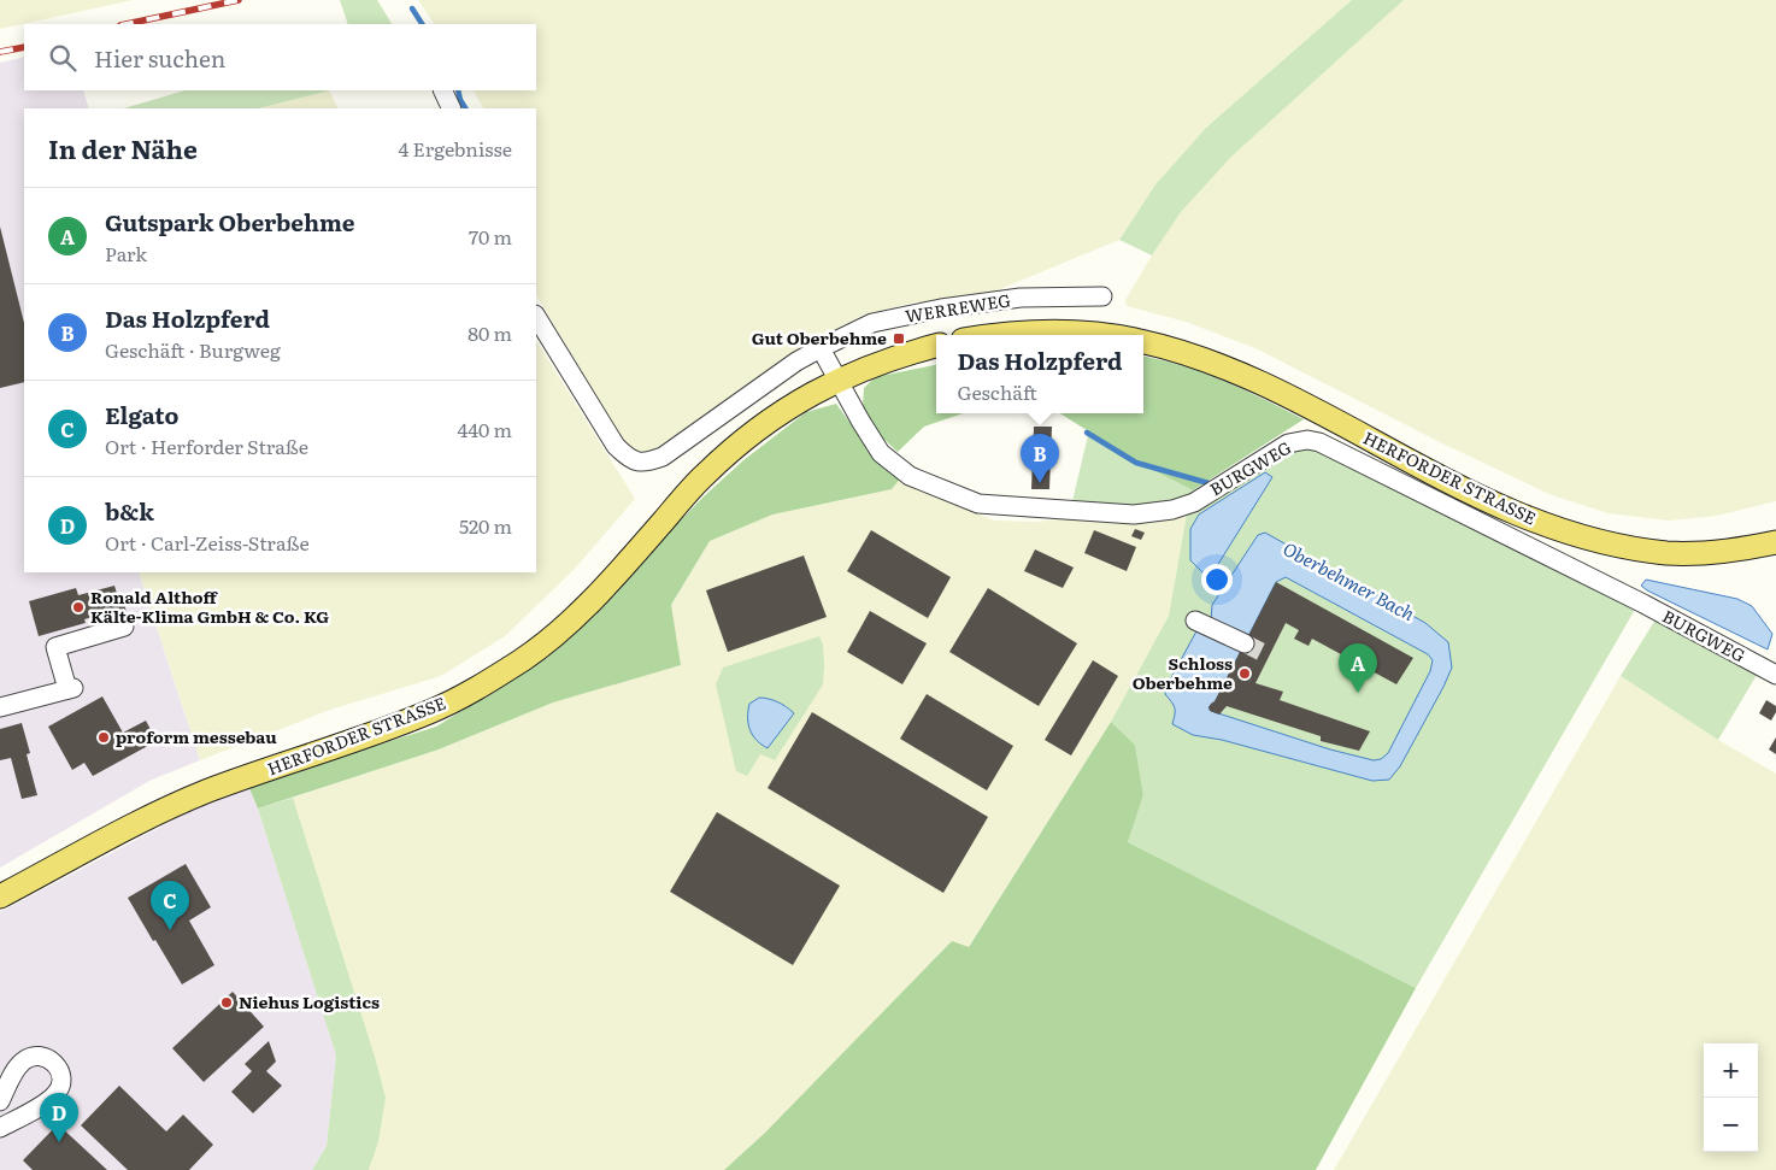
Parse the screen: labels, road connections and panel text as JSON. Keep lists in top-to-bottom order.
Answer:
{
  "streets": {
    "main road": ["HERFORDER STRASSE"],
    "street": ["WERREWEG", "BURGWEG"]
  },
  "crossings": [
    ["BURGWEG", "HERFORDER STRASSE"]
  ],
  "water": ["Oberbehmer Bach"],
  "places": {
    "transit": ["Gut Oberbehme"],
    "other": [
      "Ronald Althoff Kälte-Klima GmbH & Co. KG",
      "Schloss Oberbehme",
      "proform messebau",
      "Niehus Logistics"
    ]
  },
  "page": {
    "search": "Hier suchen",
    "heading": ["In der Nähe", "4 Ergebnisse"],
    "list": [
      {
        "mark": "A",
        "name": "Gutspark Oberbehme",
        "note": "Park",
        "value": "70 m"
      },
      {
        "mark": "B",
        "name": "Das Holzpferd",
        "note": "Geschäft · Burgweg",
        "value": "80 m"
      },
      {
        "mark": "C",
        "name": "Elgato",
        "note": "Ort · Herforder Straße",
        "value": "440 m"
      },
      {
        "mark": "D",
        "name": "b&k",
        "note": "Ort · Carl-Zeiss-Straße",
        "value": "520 m"
      }
    ],
    "popup": ["Das Holzpferd", "Geschäft"],
    "pins": [
      "B",
      "A",
      "C",
      "D"
    ],
    "map_buttons": ["+", "−"]
  }
}
